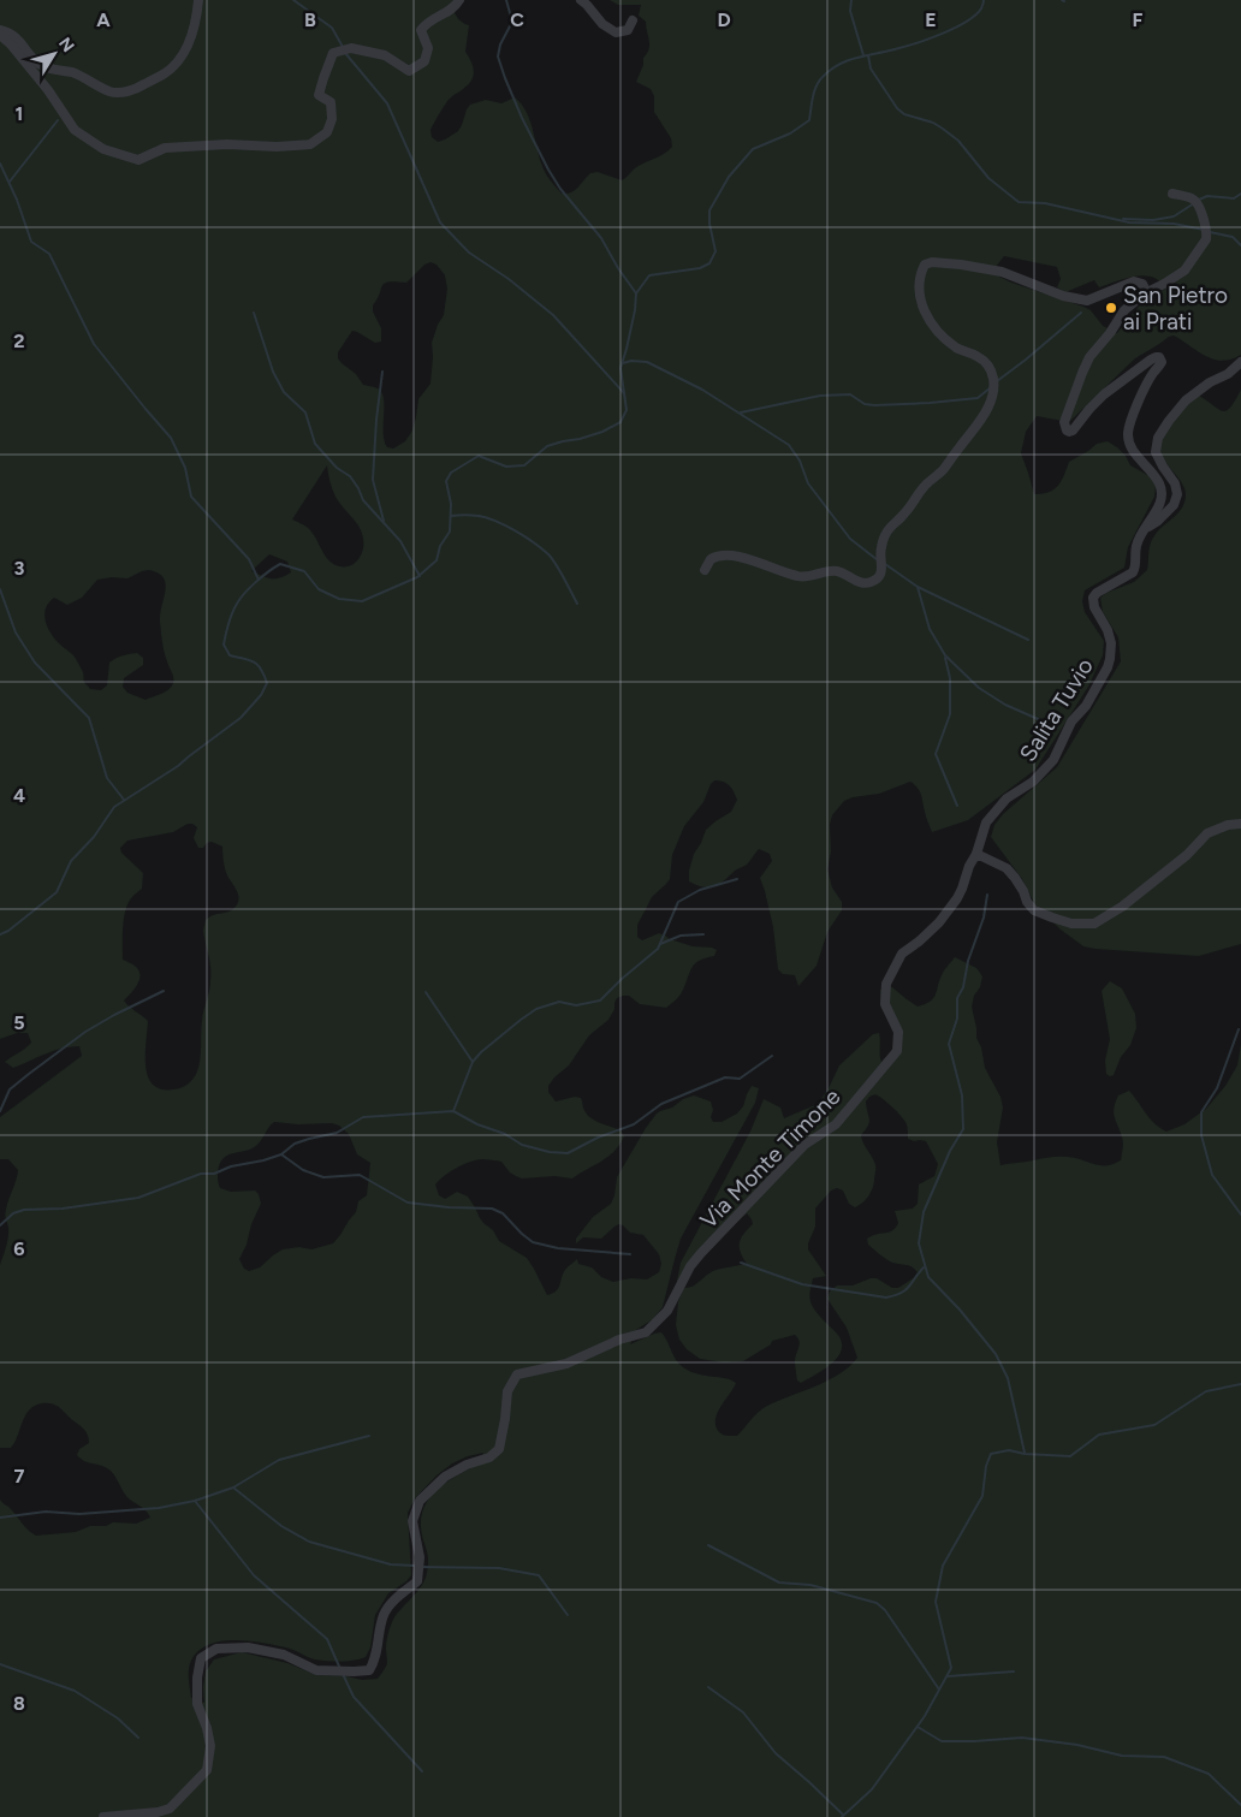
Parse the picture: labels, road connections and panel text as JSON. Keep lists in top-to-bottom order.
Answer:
{
  "streets": {
    "street": ["Salita Tuvio", "Via Monte Timone"]
  },
  "crossings": [
    ["Salita Tuvio", "Via Monte Timone"]
  ],
  "places": ["San Pietro ai Prati"],
  "north": "top right",
  "grid": {
    "columns": [
      "A",
      "B",
      "C",
      "D",
      "E",
      "F"
    ],
    "rows": [
      "1",
      "2",
      "3",
      "4",
      "5",
      "6",
      "7",
      "8"
    ]
  }
}
